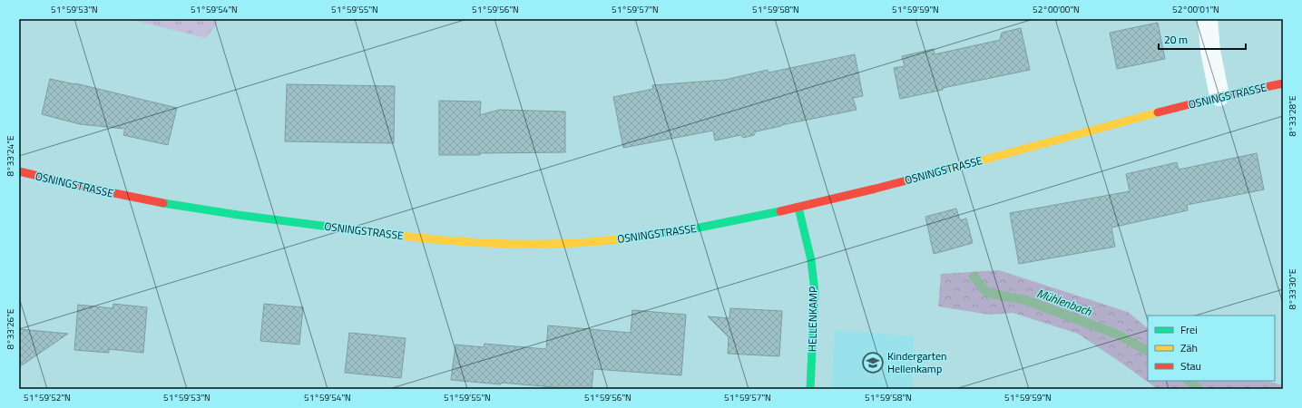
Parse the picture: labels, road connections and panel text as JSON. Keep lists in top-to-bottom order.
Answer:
{
  "streets": {
    "main road": ["OSNINGSTRASSE", "HELLENKAMP"]
  },
  "crossings": [
    ["OSNINGSTRASSE", "HELLENKAMP"]
  ],
  "water": ["Mühlenbach"],
  "places": {
    "school or university": ["Kindergarten Hellenkamp"]
  },
  "legend": ["Frei", "Zäh", "Stau"],
  "scale_bar": "20 m",
  "coordinates": [
    "51°59'53\"N",
    "51°59'54\"N",
    "51°59'55\"N",
    "51°59'56\"N",
    "51°59'57\"N",
    "51°59'58\"N",
    "51°59'59\"N",
    "52°00'00\"N",
    "52°00'01\"N",
    "8°33'28\"E",
    "8°33'24\"E",
    "8°33'30\"E",
    "8°33'26\"E",
    "51°59'52\"N"
  ]
}
